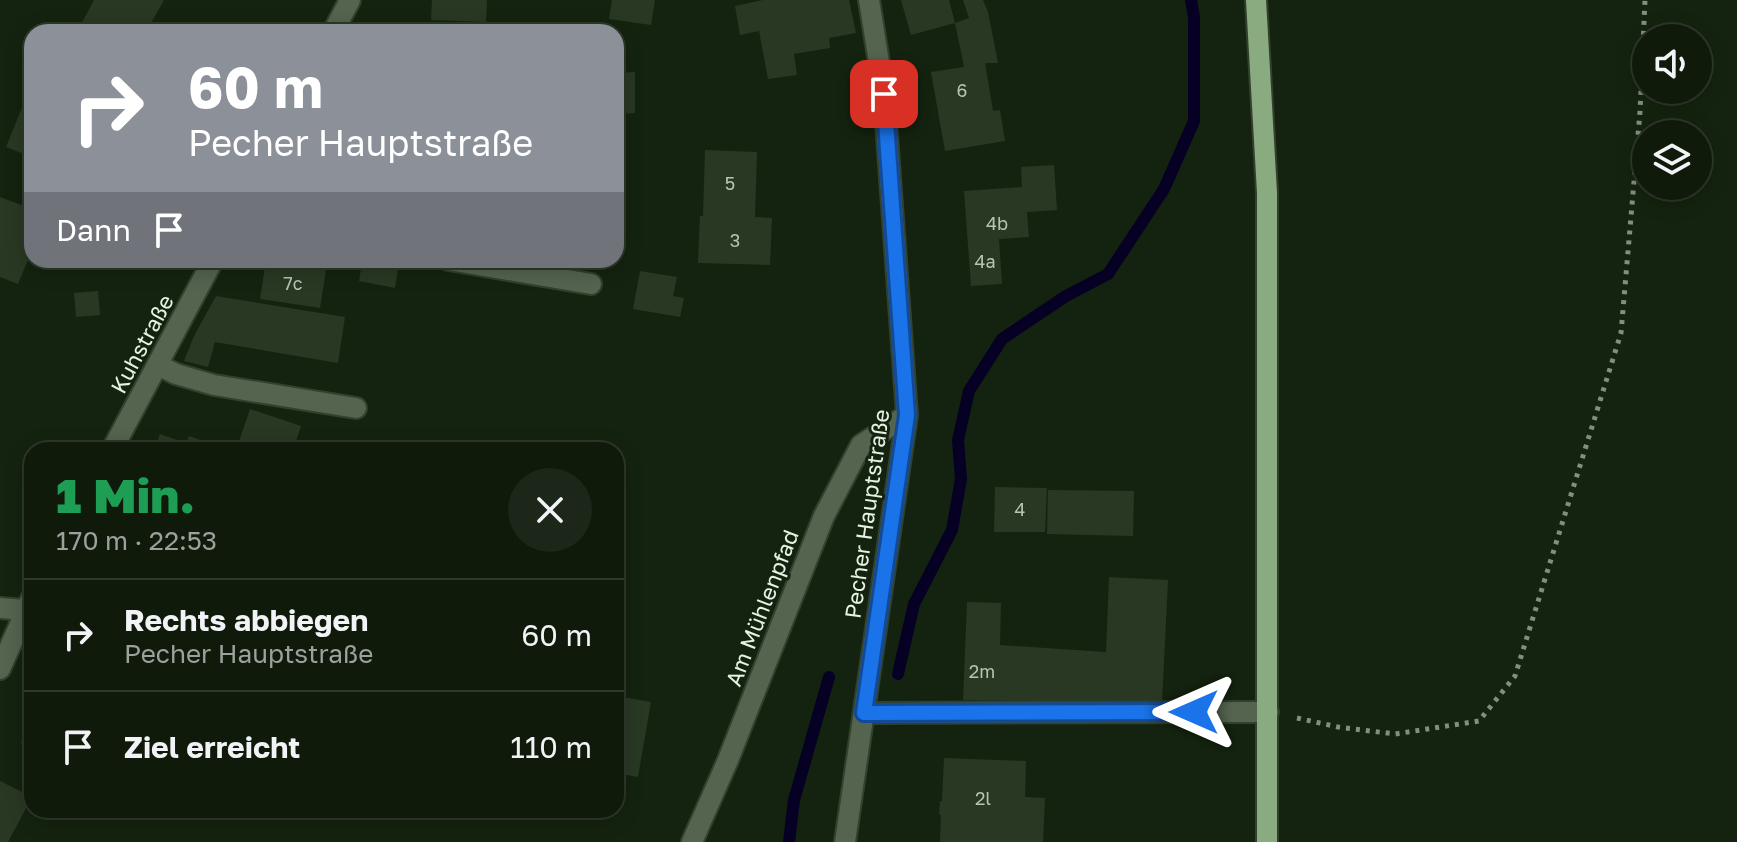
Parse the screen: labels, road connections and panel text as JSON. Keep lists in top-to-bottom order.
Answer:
{
  "streets": {
    "street": ["Kuhstraße", "Pecher Hauptstraße", "Am Mühlenpfad"]
  },
  "crossings": [
    ["Pecher Hauptstraße", "Am Mühlenpfad"]
  ],
  "house_numbers": [
    "6",
    "5",
    "4b",
    "3",
    "4a",
    "7c",
    "4",
    "2m",
    "2l"
  ],
  "page": {
    "turn": ["60 m", "Pecher Hauptstraße"],
    "then": "Dann",
    "heading": ["1 Min.", "170 m · 22:53"],
    "list": [
      {
        "name": "Rechts abbiegen",
        "note": "Pecher Hauptstraße",
        "value": "60 m"
      },
      {
        "name": "Ziel erreicht",
        "value": "110 m"
      }
    ]
  }
}
